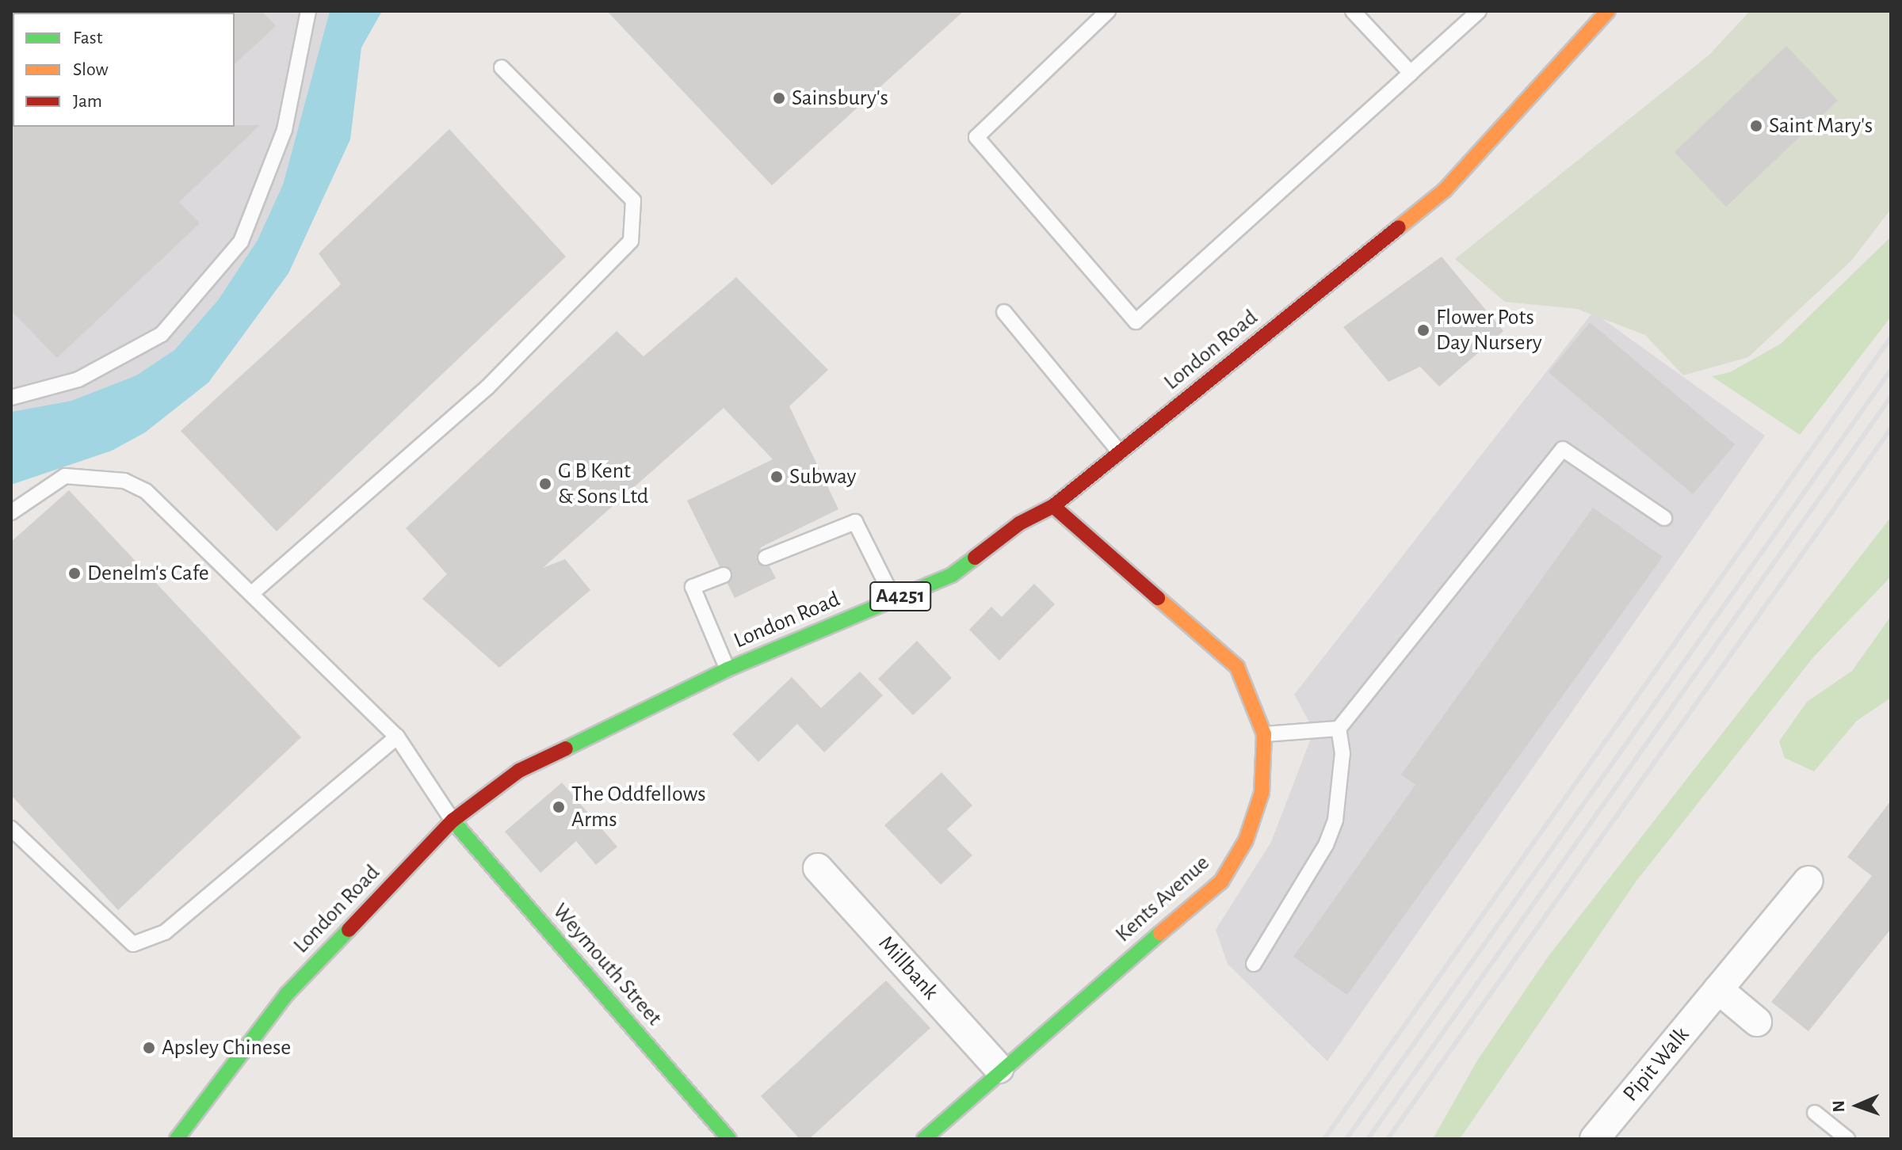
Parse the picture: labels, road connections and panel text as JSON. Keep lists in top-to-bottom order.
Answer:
{
  "streets": {
    "main road": [
      "London Road",
      "A4251",
      "Kents Avenue",
      "Weymouth Street"
    ],
    "street": ["Millbank", "Pipit Walk"]
  },
  "crossings": [
    ["London Road", "Kents Avenue"],
    ["London Road", "Weymouth Street"],
    ["Kents Avenue", "Millbank"]
  ],
  "places": [
    "Sainsbury's",
    "Saint Mary's",
    "Flower Pots Day Nursery",
    "Subway",
    "G B Kent & Sons Ltd",
    "Denelm's Cafe",
    "The Oddfellows Arms",
    "Apsley Chinese"
  ],
  "legend": ["Fast", "Slow", "Jam"],
  "north": "left"
}
